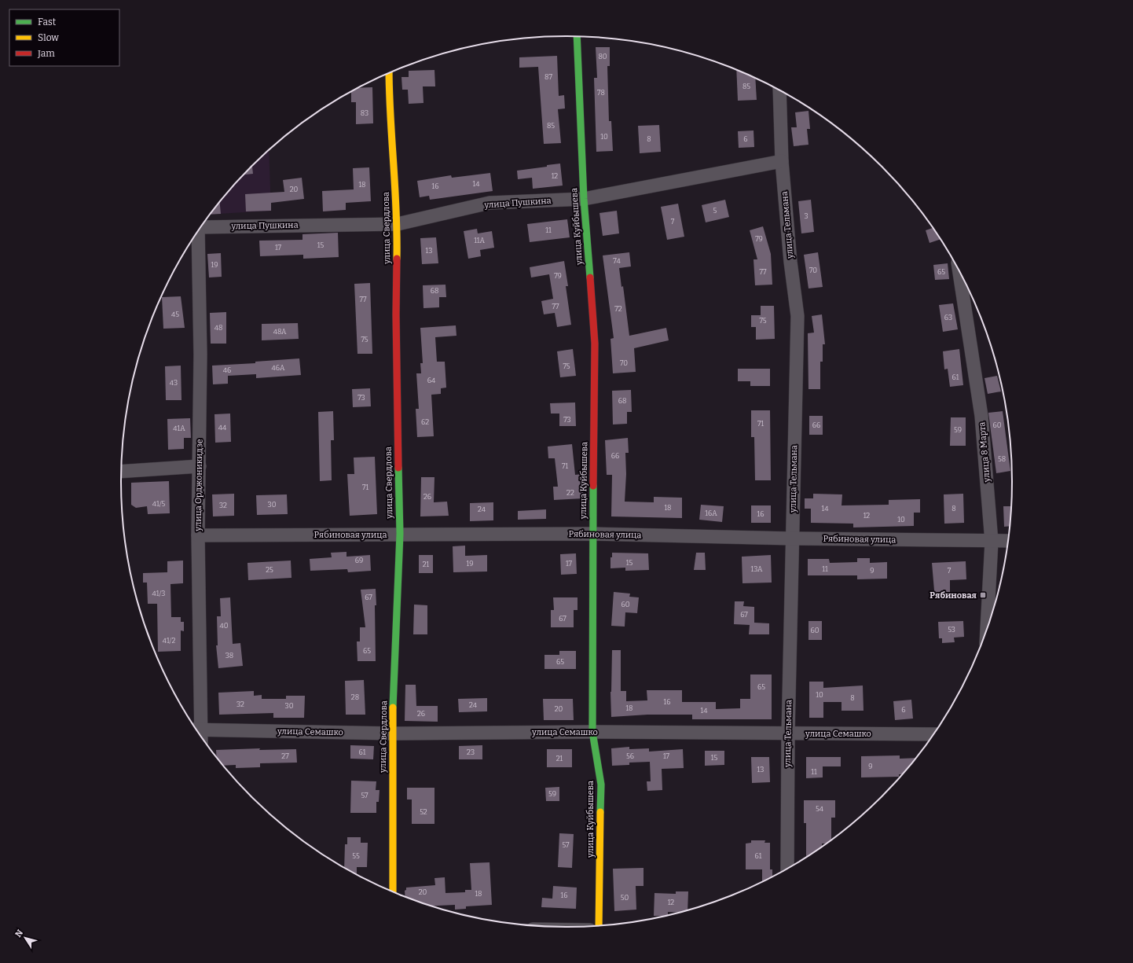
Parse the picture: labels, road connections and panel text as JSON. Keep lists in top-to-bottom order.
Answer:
{
  "streets": {
    "street": [
      "улица Пушкина",
      "улица Тельмана",
      "улица Куйбышева",
      "улица Свердлова",
      "улица 8 Марта",
      "улица Орджоникидзе",
      "Рябиновая улица",
      "улица Семашко"
    ]
  },
  "crossings": [
    ["улица Пушкина", "улица Тельмана"],
    ["улица Пушкина", "улица Куйбышева"],
    ["улица Пушкина", "улица Свердлова"],
    ["улица Тельмана", "Рябиновая улица"],
    ["улица Тельмана", "улица Семашко"],
    ["улица Куйбышева", "Рябиновая улица"],
    ["улица Куйбышева", "улица Семашко"],
    ["улица Свердлова", "Рябиновая улица"],
    ["улица Свердлова", "улица Семашко"],
    ["улица 8 Марта", "Рябиновая улица"],
    ["улица Орджоникидзе", "Рябиновая улица"]
  ],
  "places": {
    "transit": ["Рябиновая"]
  },
  "house_numbers": [
    "80",
    "87",
    "85",
    "78",
    "83",
    "85",
    "10",
    "8",
    "6",
    "12",
    "14",
    "18",
    "16",
    "20",
    "5",
    "3",
    "7",
    "11",
    "79",
    "11А",
    "15",
    "17",
    "13",
    "74",
    "19",
    "70",
    "77",
    "65",
    "79",
    "68",
    "77",
    "77",
    "72",
    "45",
    "63",
    "75",
    "48",
    "48А",
    "75",
    "70",
    "75",
    "46А",
    "46",
    "61",
    "64",
    "43",
    "73",
    "68",
    "73",
    "62",
    "71",
    "66",
    "60",
    "44",
    "41А",
    "59",
    "66",
    "58",
    "71",
    "71",
    "22",
    "26",
    "41/5",
    "30",
    "32",
    "18",
    "14",
    "8",
    "24",
    "16А",
    "16",
    "12",
    "10",
    "69",
    "15",
    "19",
    "17",
    "21",
    "13А",
    "11",
    "25",
    "9",
    "7",
    "41/3",
    "67",
    "60",
    "67",
    "67",
    "40",
    "53",
    "60",
    "41/2",
    "65",
    "38",
    "65",
    "65",
    "10",
    "28",
    "8",
    "16",
    "32",
    "24",
    "30",
    "18",
    "20",
    "6",
    "14",
    "26",
    "61",
    "23",
    "27",
    "56",
    "17",
    "15",
    "21",
    "9",
    "13",
    "11",
    "59",
    "57",
    "54",
    "52",
    "57",
    "55",
    "61",
    "20",
    "18",
    "16",
    "50",
    "12"
  ],
  "legend": ["Fast", "Slow", "Jam"],
  "north": "top left"
}
